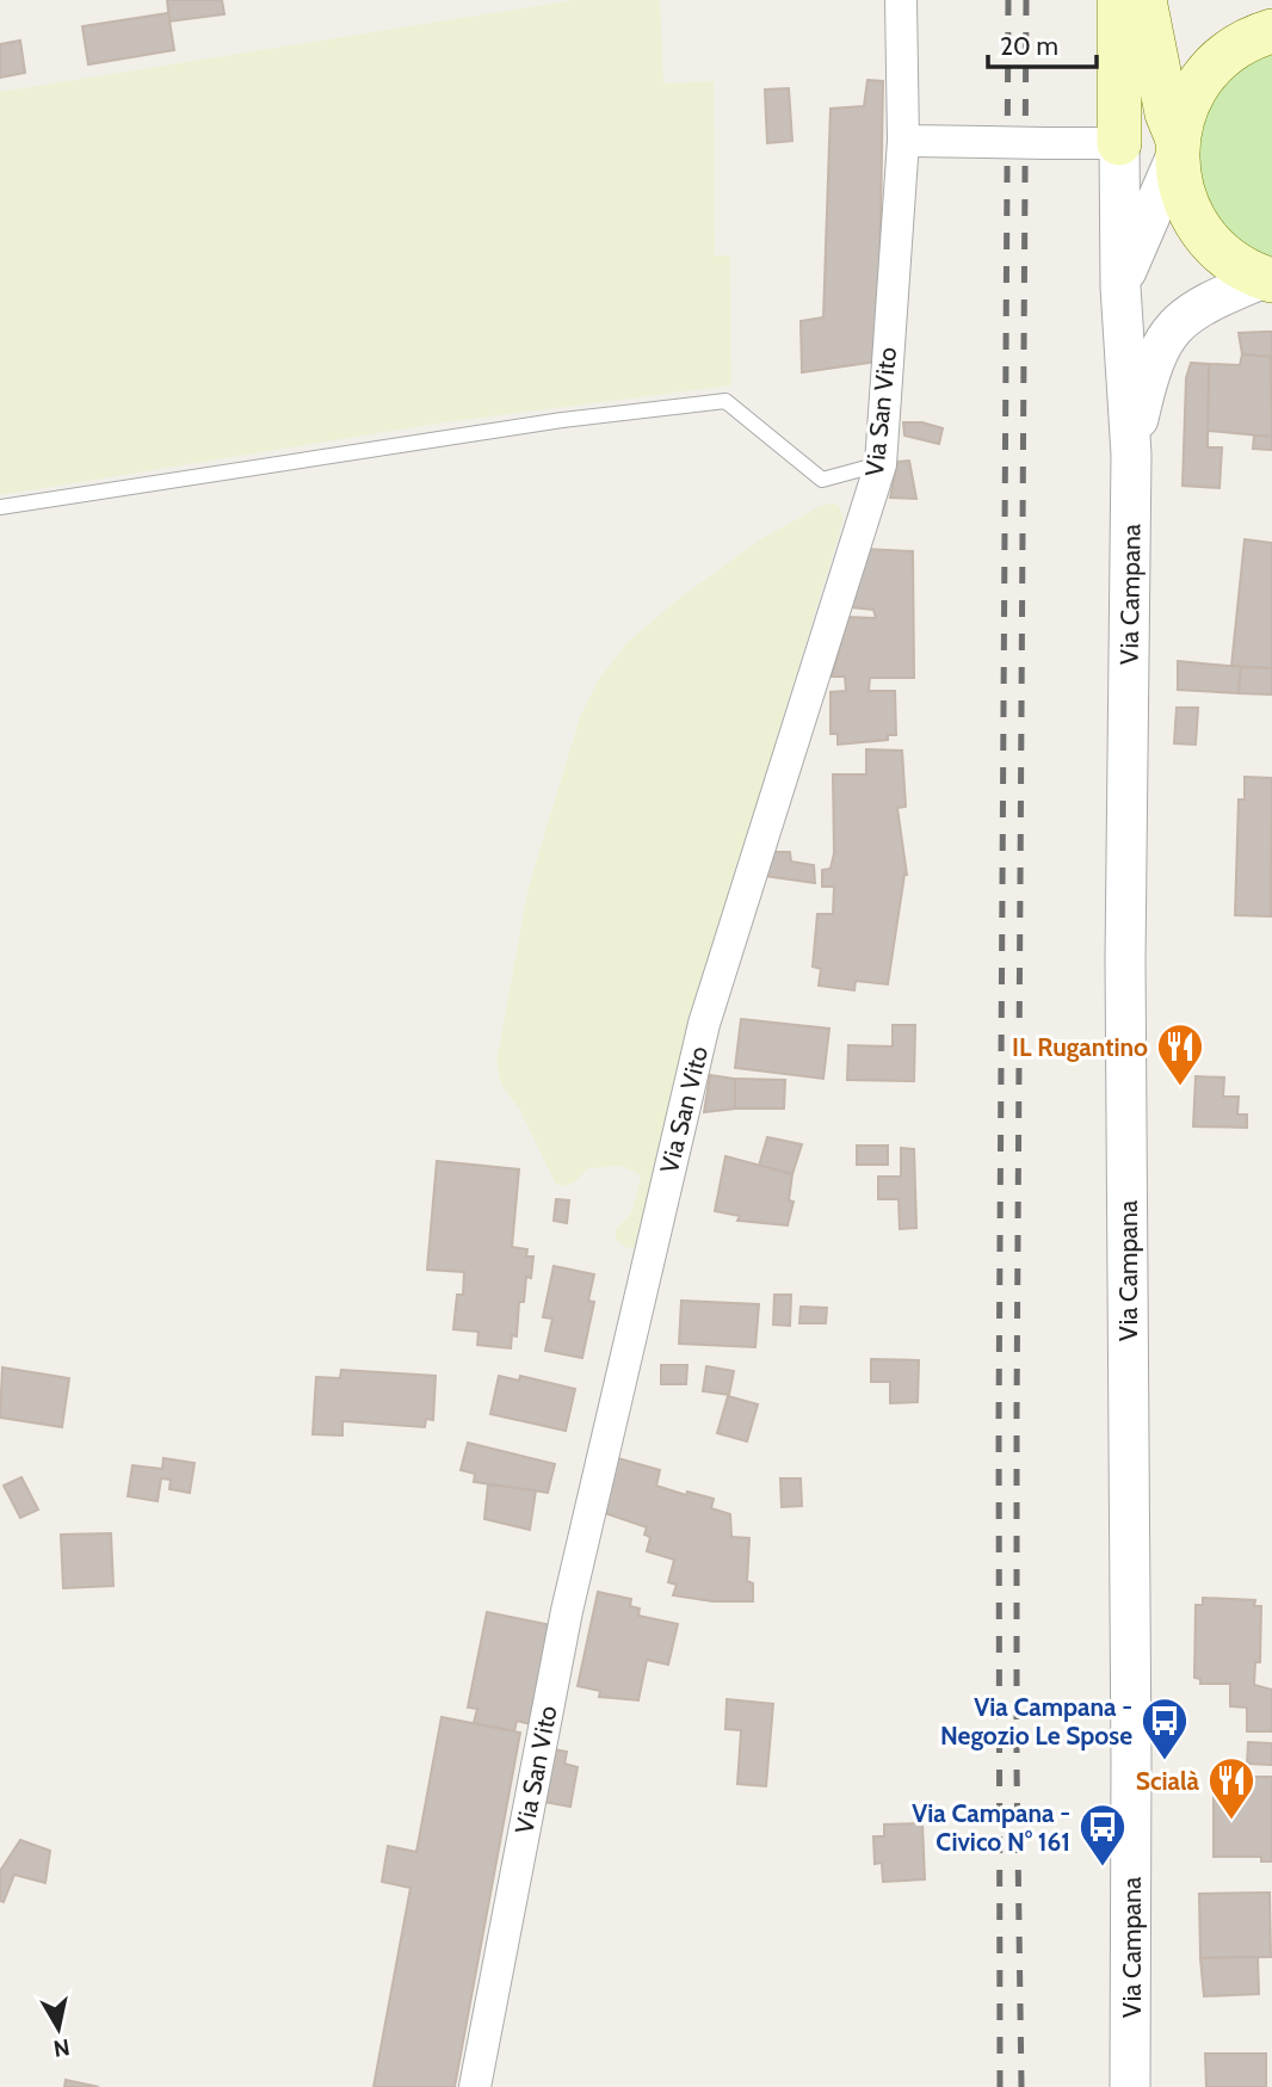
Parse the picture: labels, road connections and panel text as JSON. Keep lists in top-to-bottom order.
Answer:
{
  "streets": {
    "street": ["Via San Vito", "Via Campana"]
  },
  "places": {
    "restaurant": ["IL Rugantino", "Scialà"],
    "bus stop": ["Via Campana - Negozio Le Spose", "Via Campana - Civico N° 161"]
  },
  "scale_bar": "20 m",
  "north": "bottom"
}
